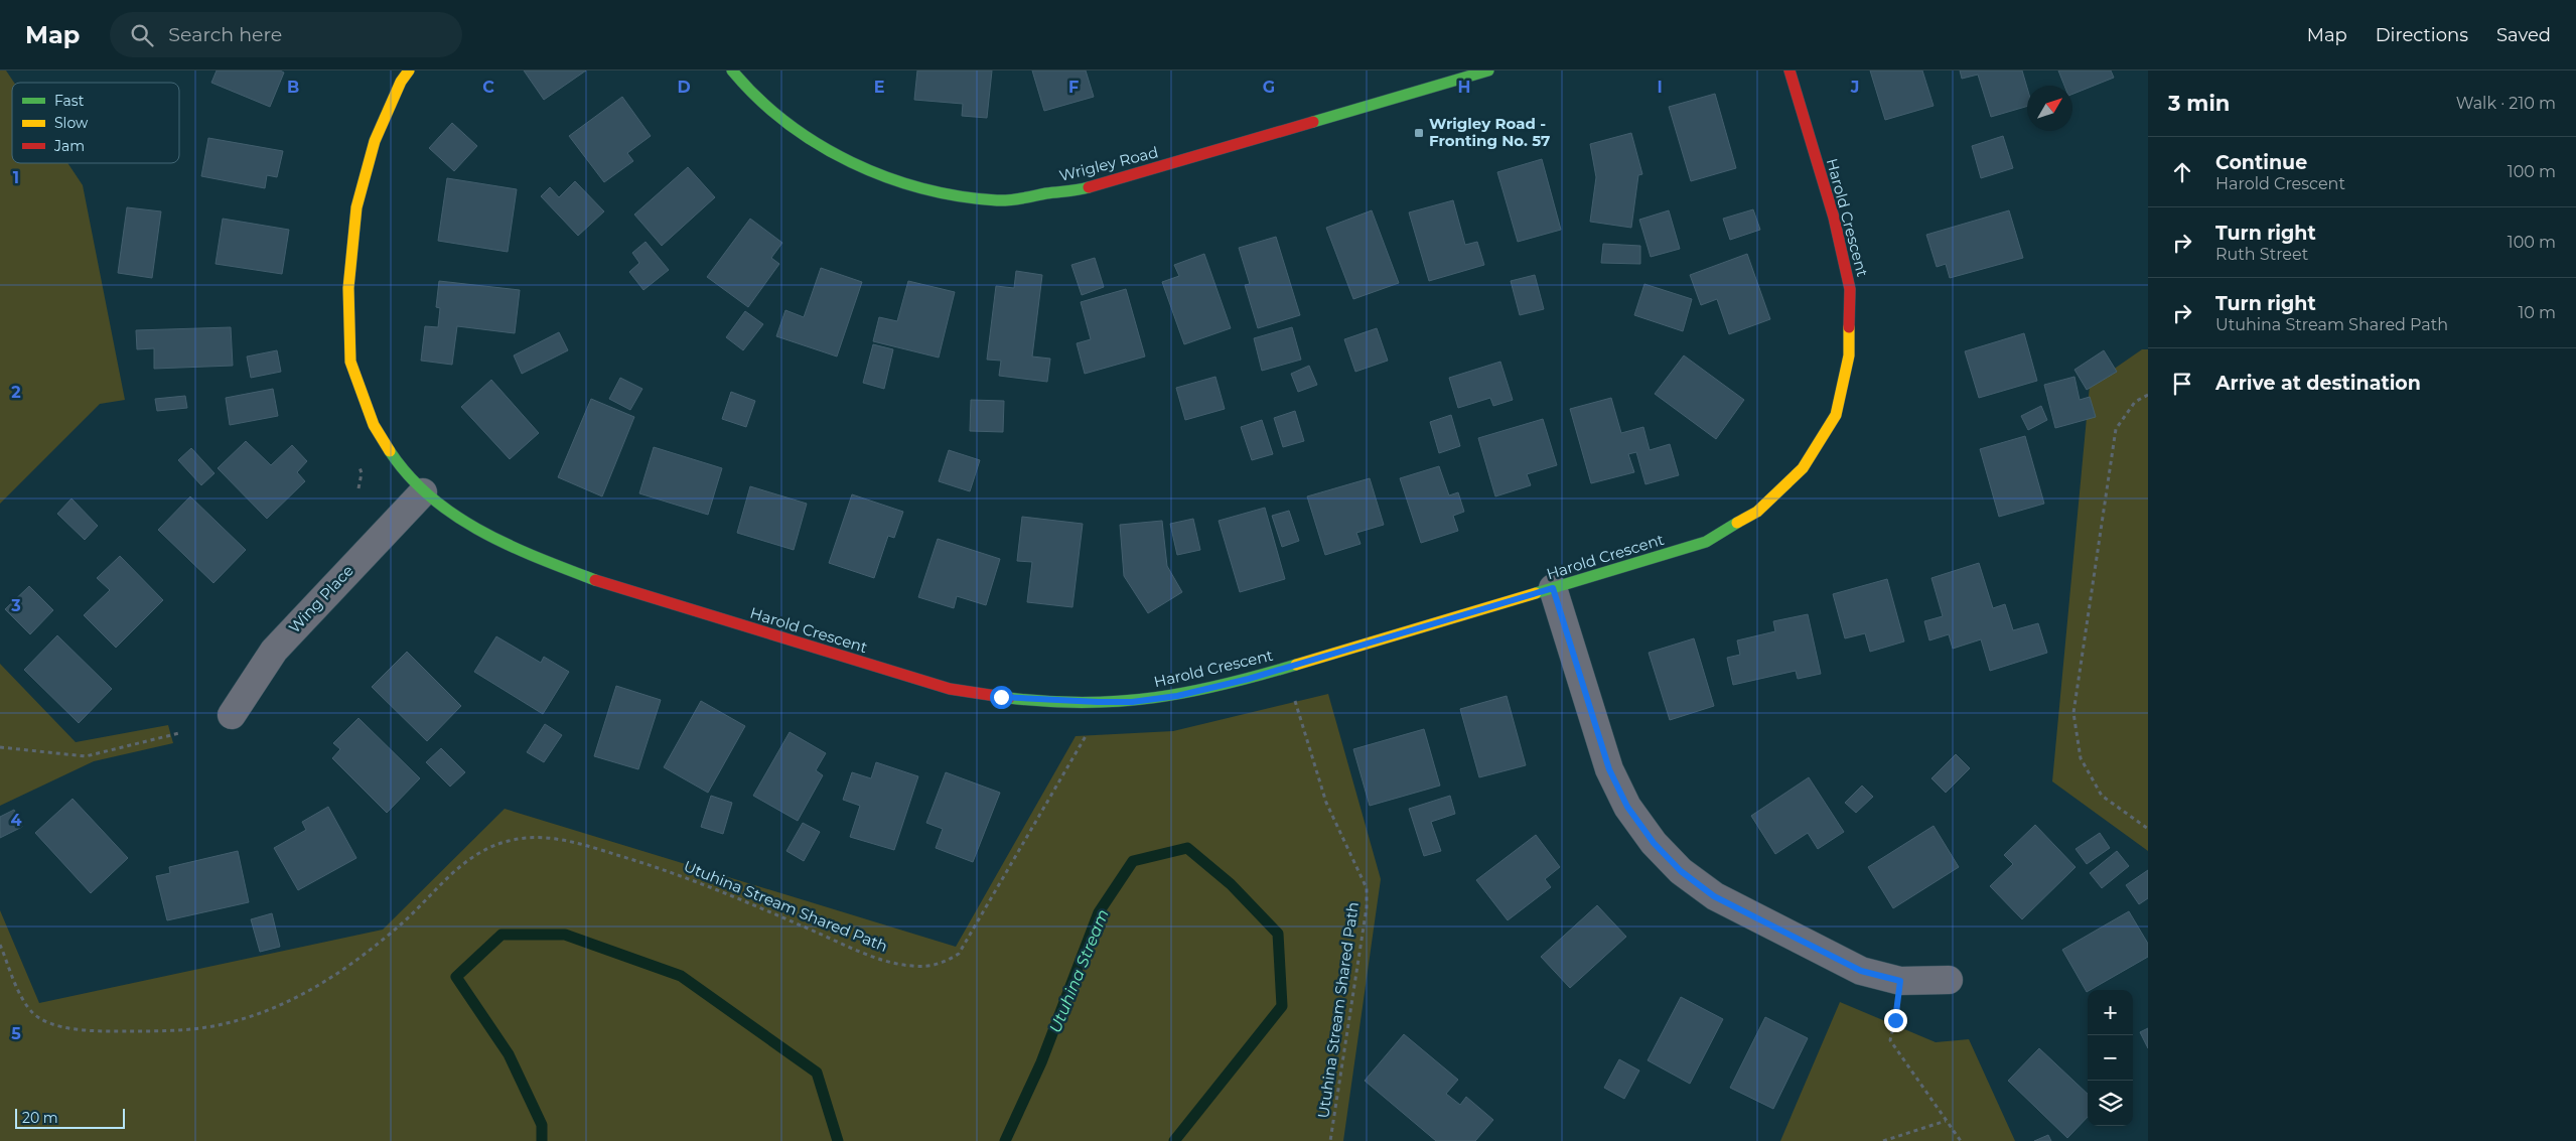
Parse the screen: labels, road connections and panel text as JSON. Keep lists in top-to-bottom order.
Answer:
{
  "streets": {
    "street": ["Wrigley Road", "Harold Crescent", "Wing Place"],
    "path": ["Utuhina Stream Shared Path"]
  },
  "crossings": [
    ["Harold Crescent", "Wing Place"]
  ],
  "water": ["Utuhina Stream"],
  "places": {
    "transit": ["Wrigley Road - Fronting No. 57"]
  },
  "legend": ["Fast", "Slow", "Jam"],
  "scale_bar": "20 m",
  "north": "top right",
  "page": {
    "header": "Map",
    "search": "Search here",
    "nav": ["Map", "Directions", "Saved"],
    "heading": ["3 min", "Walk · 210 m"],
    "list": [
      ["Continue", "Harold Crescent", "100 m"],
      ["Turn right", "Ruth Street", "100 m"],
      ["Turn right", "Utuhina Stream Shared Path", "10 m"],
      "Arrive at destination"
    ],
    "map_buttons": ["+", "−"],
    "scale": "20 m"
  },
  "grid": {
    "columns": [
      "B",
      "C",
      "D",
      "E",
      "F",
      "G",
      "H",
      "I",
      "J"
    ],
    "rows": [
      "1",
      "2",
      "3",
      "4",
      "5"
    ]
  }
}
